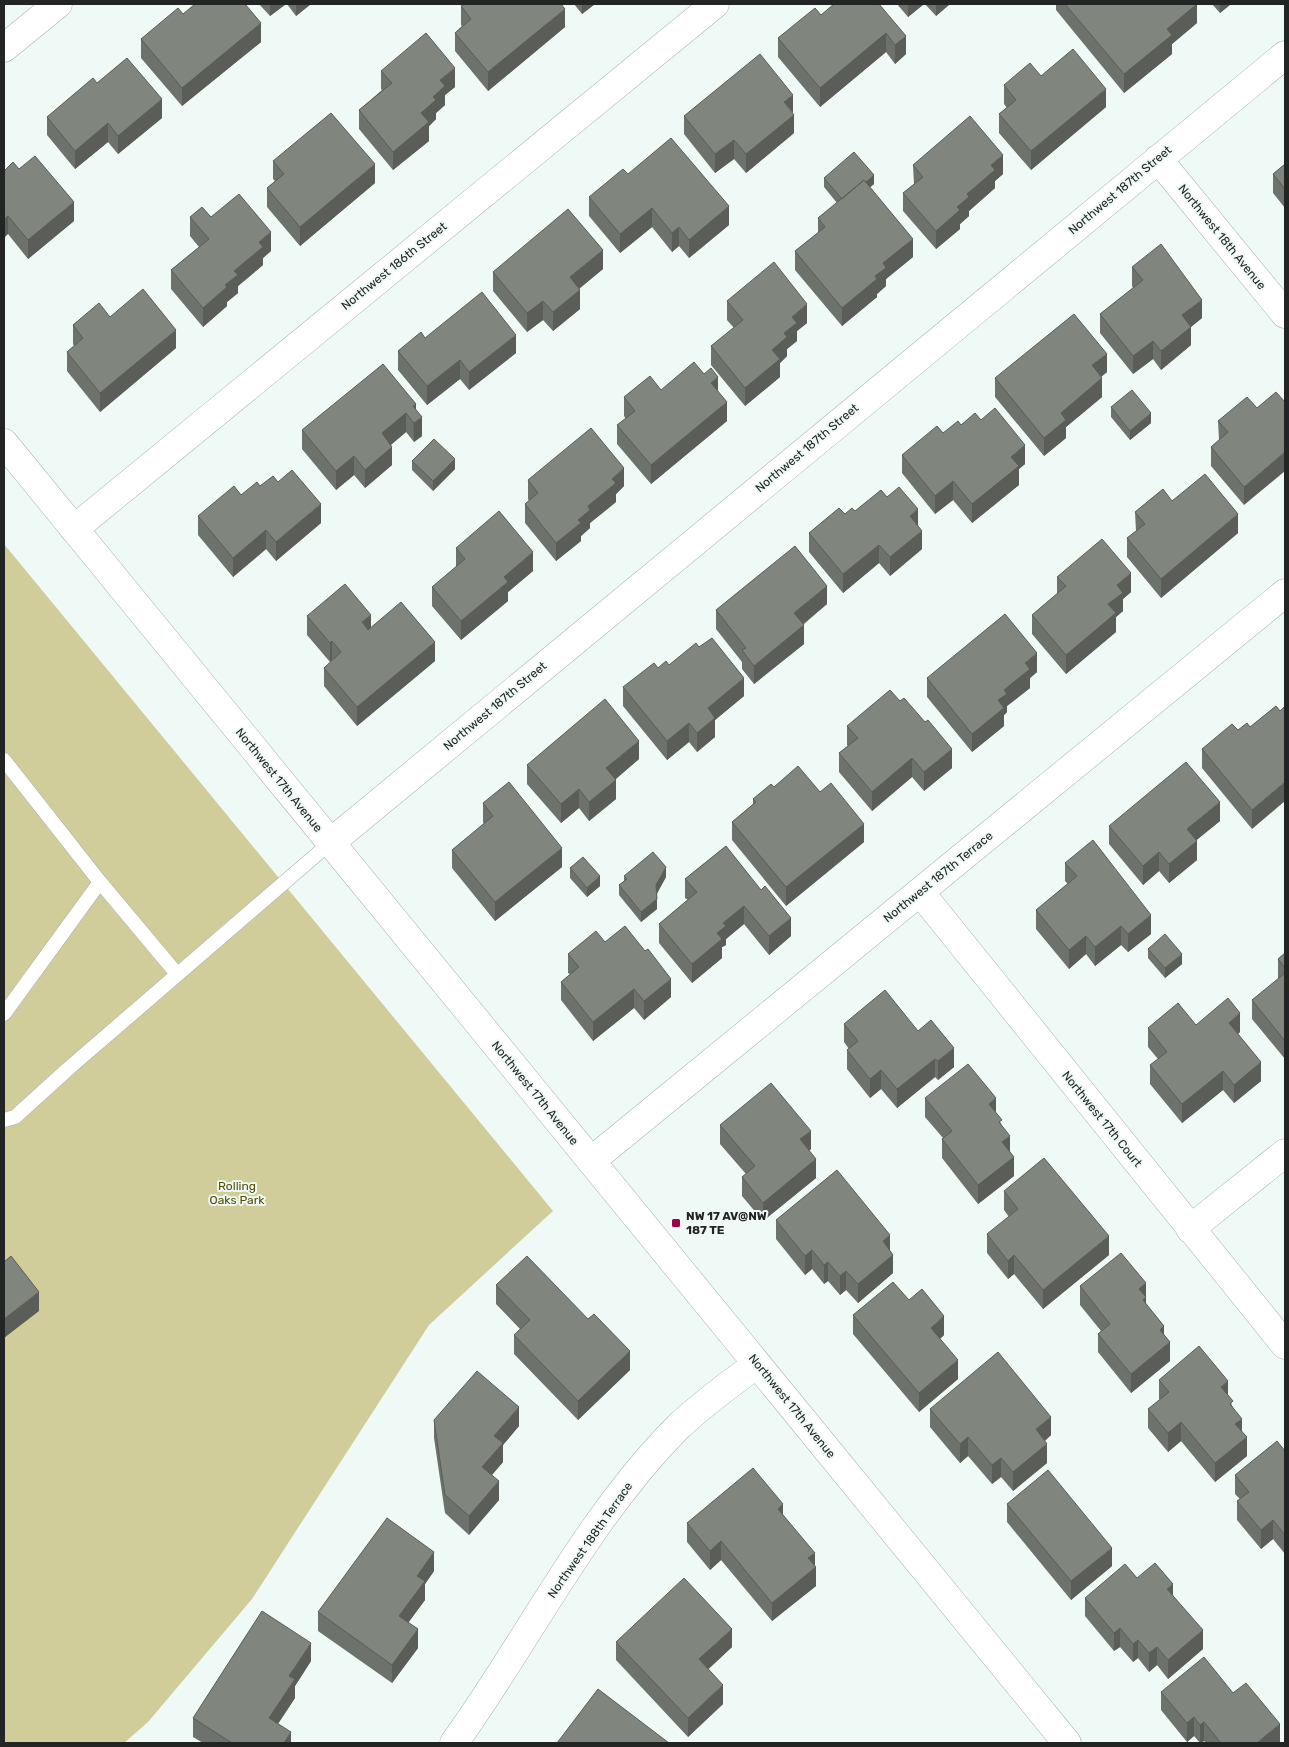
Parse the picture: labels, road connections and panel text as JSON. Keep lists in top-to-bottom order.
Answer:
{
  "streets": {
    "street": [
      "Northwest 187th Street",
      "Northwest 18th Avenue",
      "Northwest 186th Street",
      "Northwest 17th Avenue",
      "Northwest 187th Terrace",
      "Northwest 17th Court",
      "Northwest 188th Terrace"
    ]
  },
  "crossings": [
    ["Northwest 187th Street", "Northwest 18th Avenue"],
    ["Northwest 187th Street", "Northwest 17th Avenue"],
    ["Northwest 186th Street", "Northwest 17th Avenue"],
    ["Northwest 17th Avenue", "Northwest 187th Terrace"],
    ["Northwest 17th Avenue", "Northwest 188th Terrace"],
    ["Northwest 187th Terrace", "Northwest 17th Court"]
  ],
  "parks": ["Rolling Oaks Park"],
  "places": {
    "transit": ["NW 17 AV@NW 187 TE"]
  }
}
